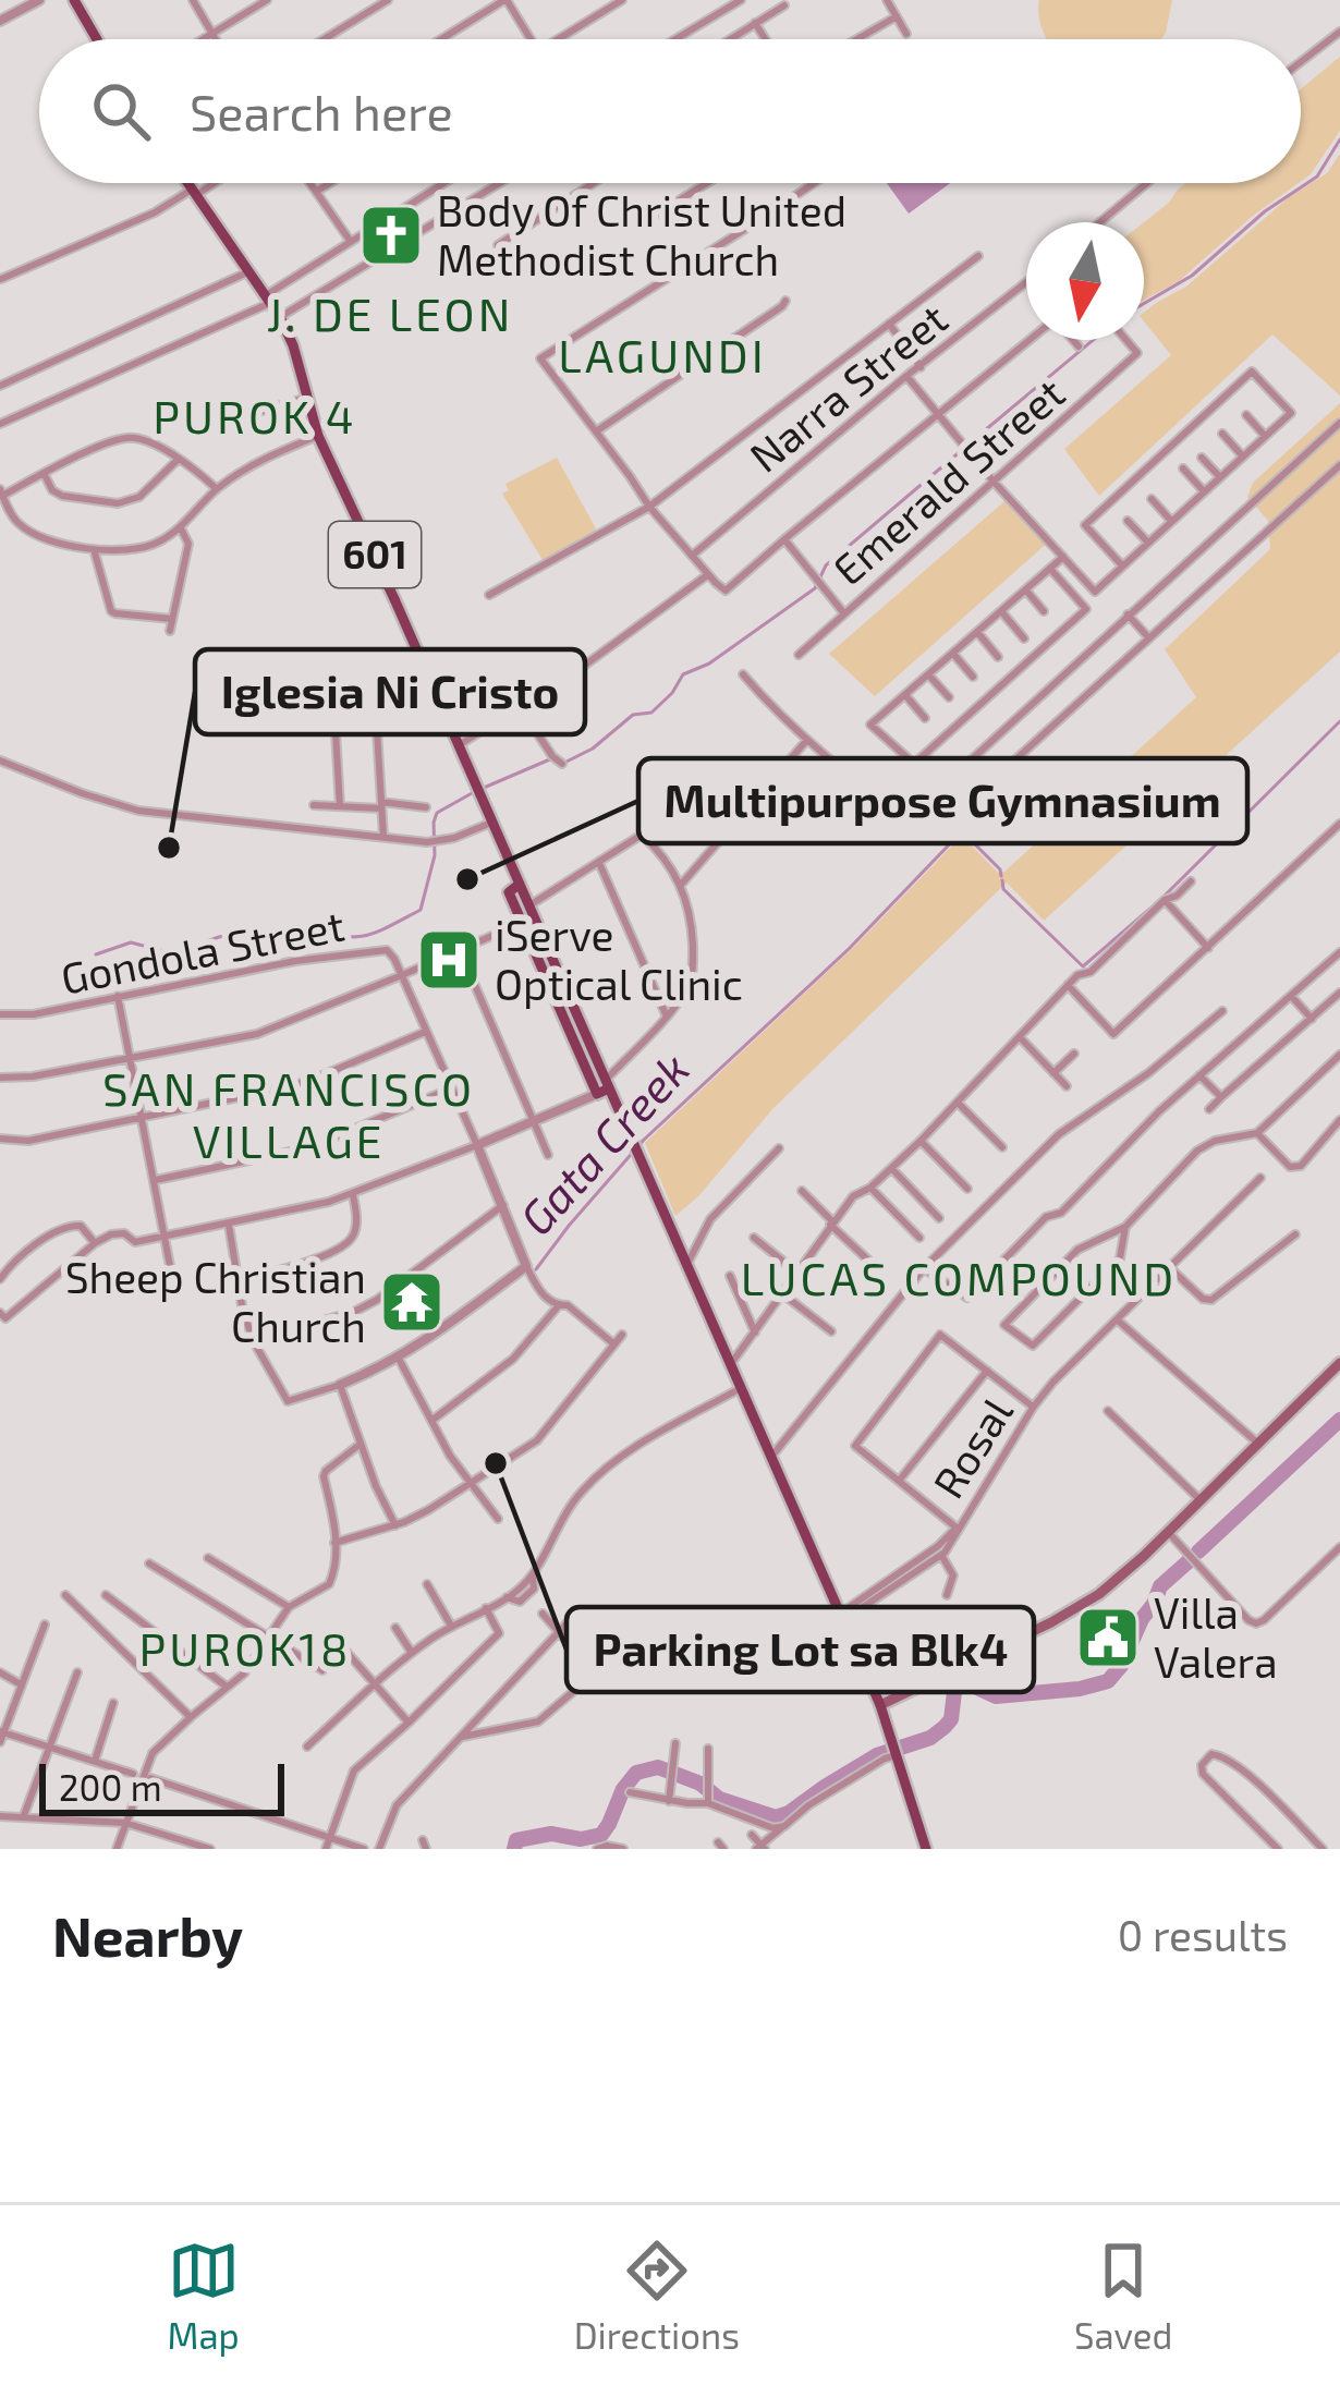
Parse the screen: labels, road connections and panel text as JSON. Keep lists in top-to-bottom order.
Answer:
{
  "streets": {
    "main road": ["601"],
    "street": [
      "Narra Street",
      "Emerald Street",
      "Gondola Street",
      "Rosal"
    ]
  },
  "districts": [
    "J. DE LEON",
    "LAGUNDI",
    "PUROK 4",
    "SAN FRANCISCO VILLAGE",
    "LUCAS COMPOUND",
    "PUROK18"
  ],
  "water": ["Gata Creek"],
  "places": {
    "church": ["Body Of Christ United Methodist Church"],
    "other": ["Iglesia Ni Cristo", "Multipurpose Gymnasium", "Parking Lot sa Blk4"],
    "hospital": ["iServe Optical Clinic"],
    "temple": ["Sheep Christian Church"],
    "public building": ["Villa Valera"]
  },
  "scale_bar": "200 m",
  "north": "bottom",
  "page": {
    "search": "Search here",
    "scale": "200 m",
    "heading": ["Nearby", "0 results"],
    "nav": ["Map", "Directions", "Saved"]
  }
}
